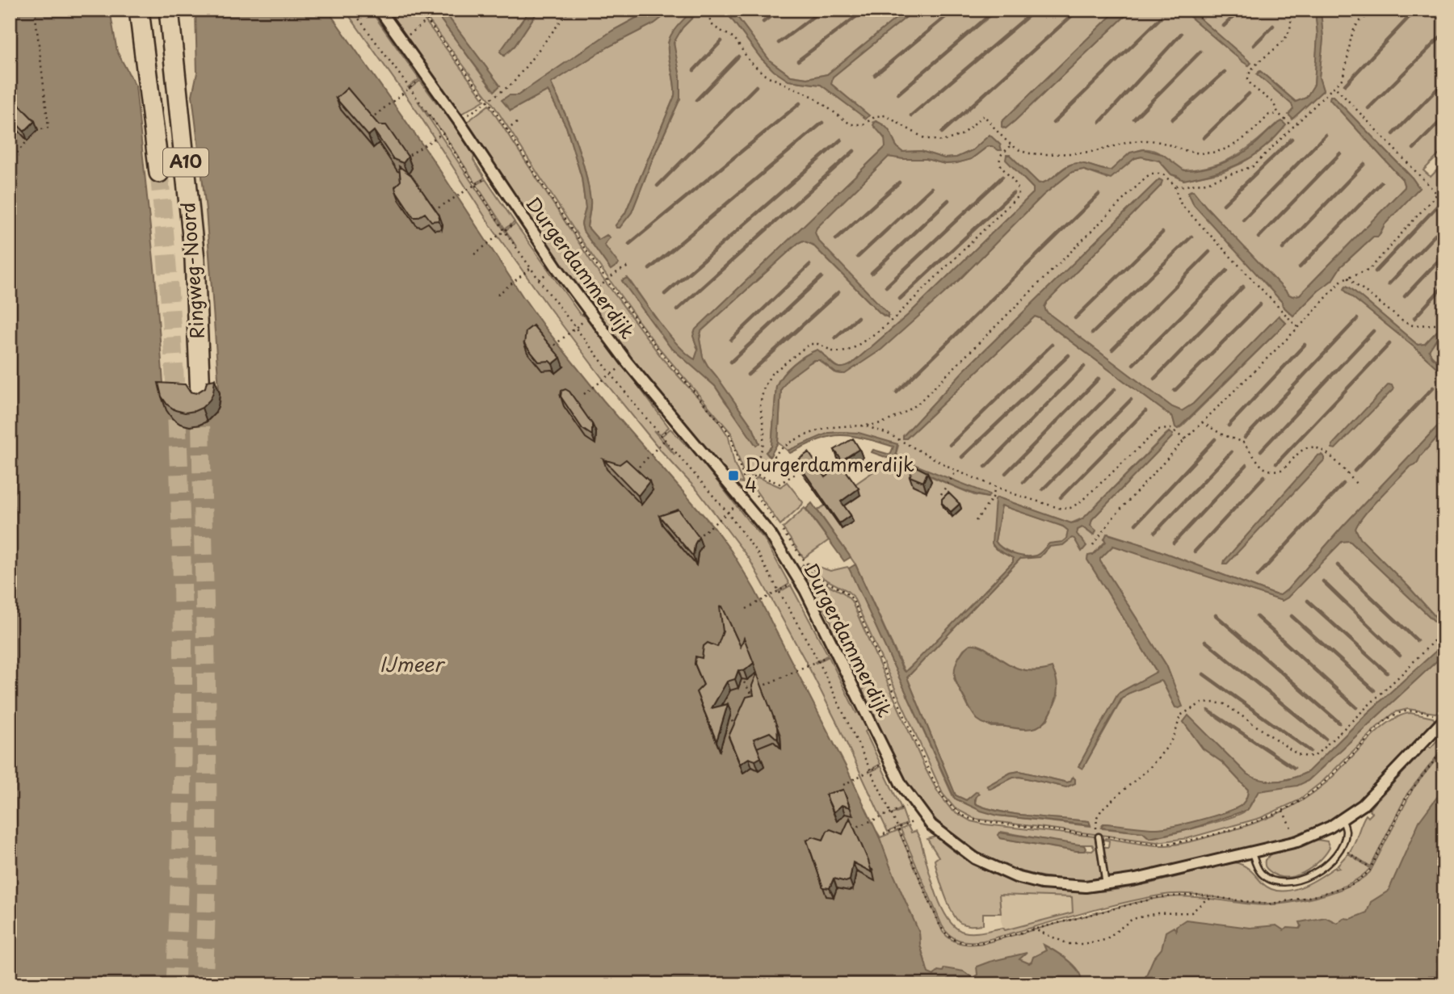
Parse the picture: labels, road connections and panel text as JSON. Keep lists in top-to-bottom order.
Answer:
{
  "streets": {
    "highway": ["A10", "Ringweg-Noord"],
    "street": ["Durgerdammerdijk"]
  },
  "water": ["IJmeer"],
  "places": {
    "transit": ["Durgerdammerdijk 4"]
  }
}
